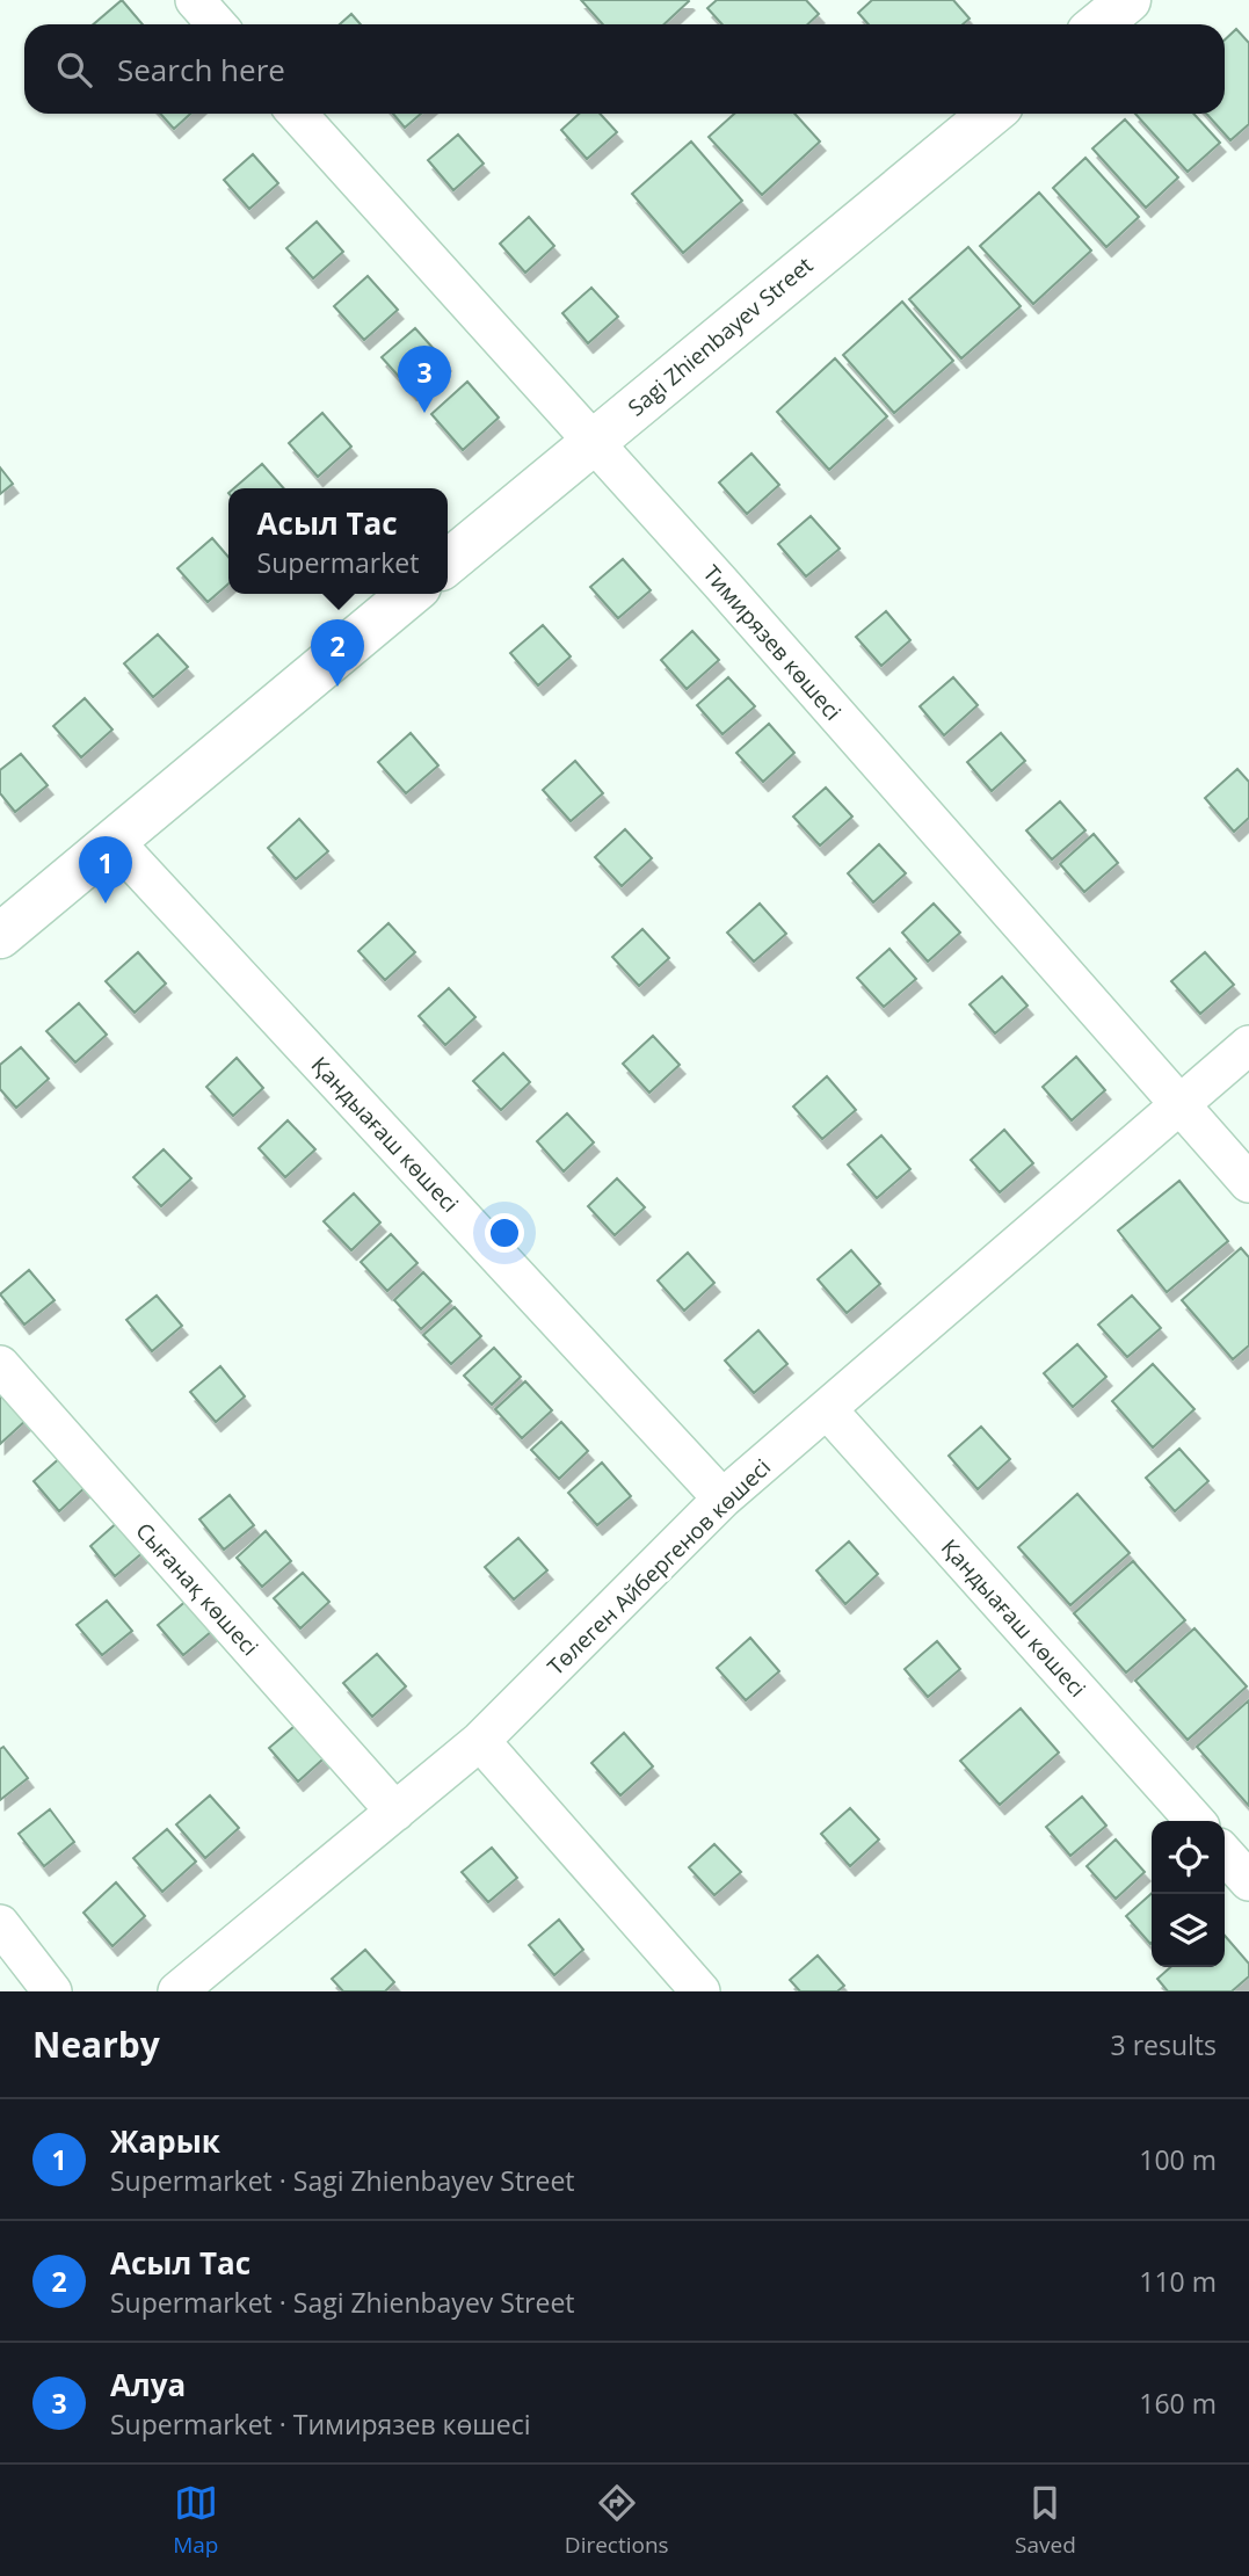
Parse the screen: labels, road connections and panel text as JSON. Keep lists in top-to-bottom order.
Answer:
{
  "streets": {
    "main road": ["Sagi Zhienbayev Street"],
    "street": [
      "Тимирязев көшесі",
      "Қандыағаш көшесі",
      "Төлеген Айбергенов көшесі",
      "Сығанақ көшесі"
    ]
  },
  "crossings": [
    ["Sagi Zhienbayev Street", "Тимирязев көшесі"],
    ["Тимирязев көшесі", "Төлеген Айбергенов көшесі"],
    ["Қандыағаш көшесі", "Төлеген Айбергенов көшесі"],
    ["Төлеген Айбергенов көшесі", "Сығанақ көшесі"]
  ],
  "page": {
    "search": "Search here",
    "pins": ["3", "2", "1"],
    "popup": ["Асыл Тас", "Supermarket"],
    "heading": ["Nearby", "3 results"],
    "list": [
      {
        "mark": "1",
        "name": "Жарык",
        "note": "Supermarket · Sagi Zhienbayev Street",
        "value": "100 m"
      },
      {
        "mark": "2",
        "name": "Асыл Тас",
        "note": "Supermarket · Sagi Zhienbayev Street",
        "value": "110 m"
      },
      {
        "mark": "3",
        "name": "Алуа",
        "note": "Supermarket · Тимирязев көшесі",
        "value": "160 m"
      }
    ],
    "nav": ["Map", "Directions", "Saved"]
  }
}
